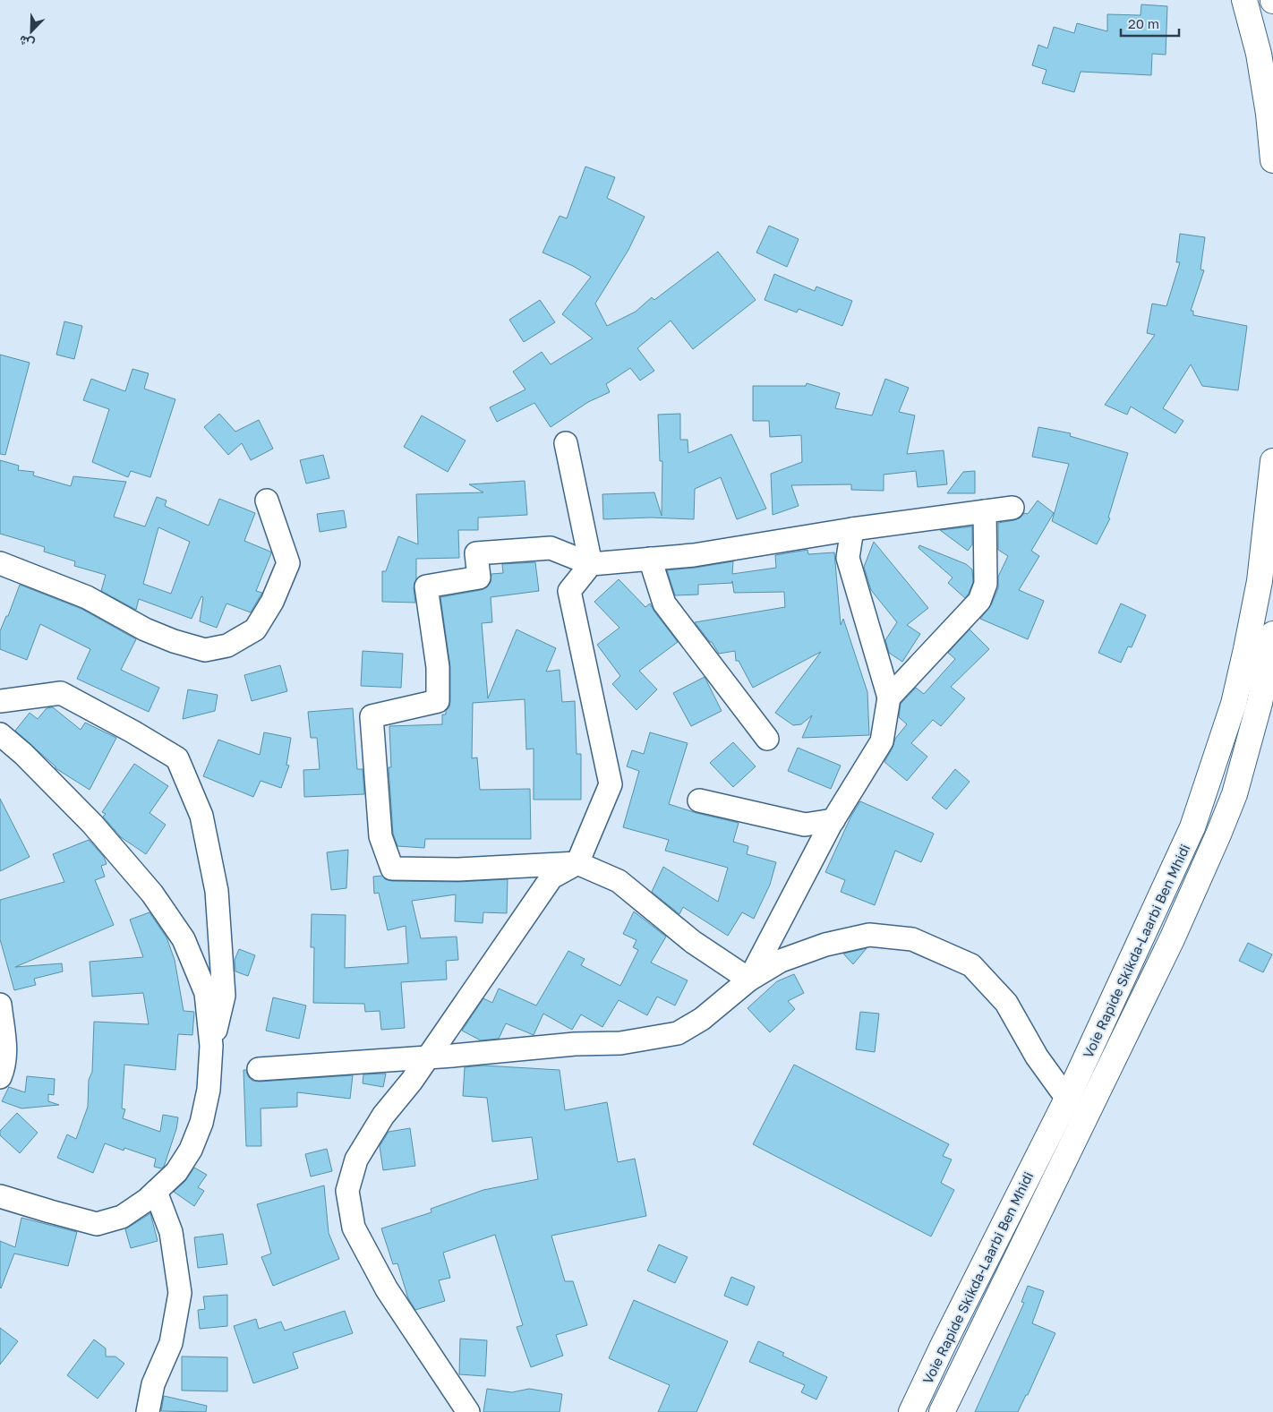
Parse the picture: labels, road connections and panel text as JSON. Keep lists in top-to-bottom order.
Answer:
{
  "streets": {
    "highway": ["Voie Rapide Skikda-Laarbi Ben Mhidi"]
  },
  "scale_bar": "20 m",
  "north": "bottom left"
}
